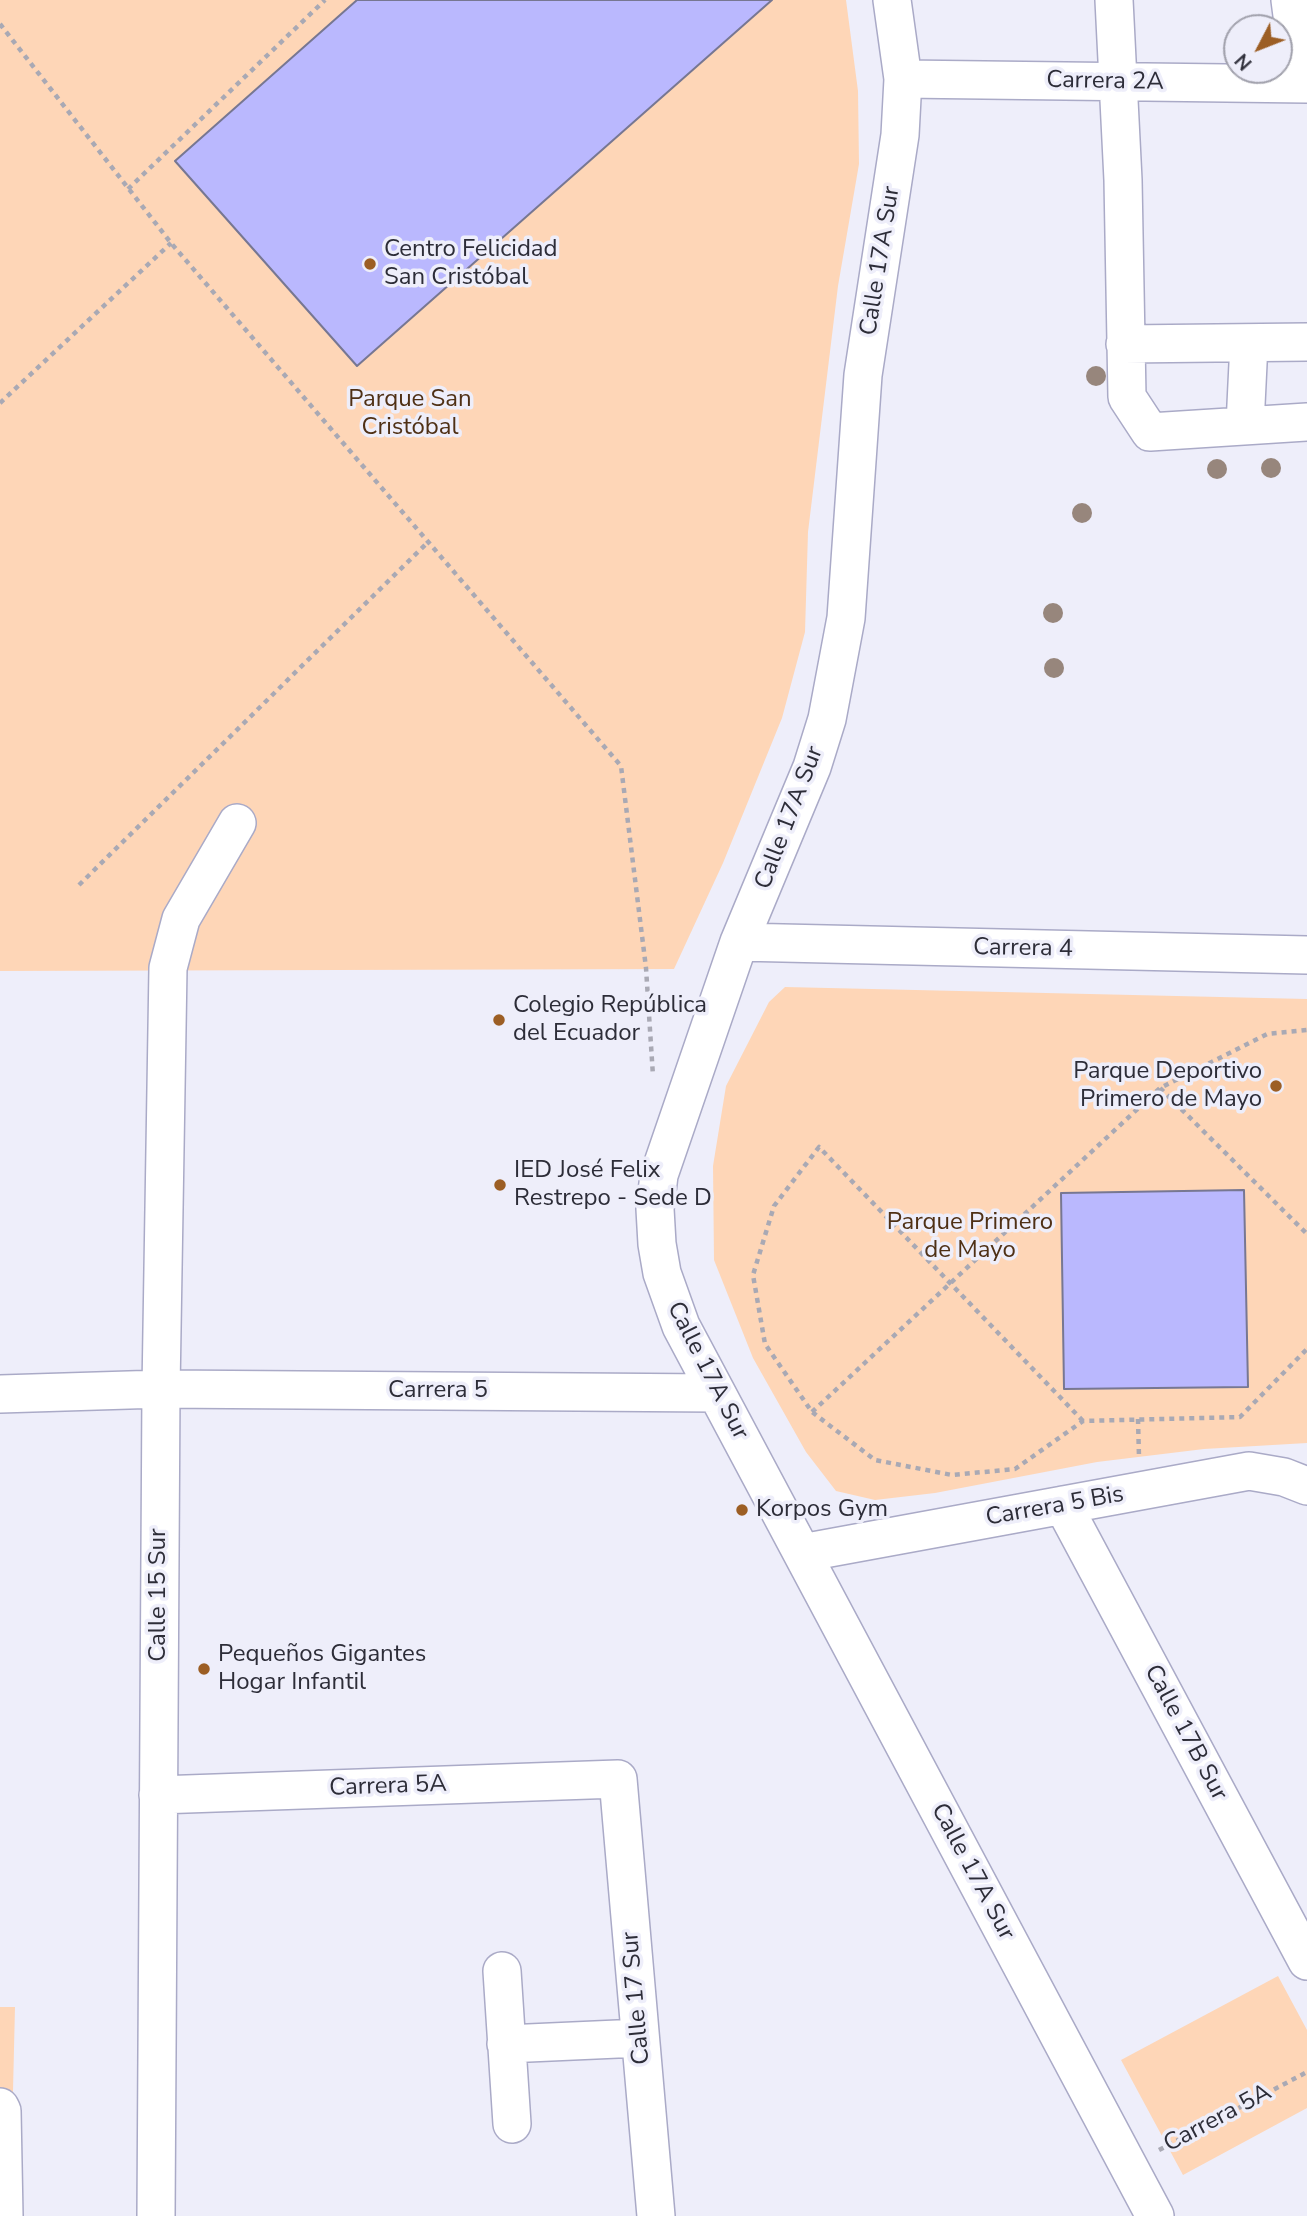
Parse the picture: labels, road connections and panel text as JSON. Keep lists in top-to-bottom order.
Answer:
{
  "streets": {
    "street": [
      "Carrera 2A",
      "Calle 17A Sur",
      "Carrera 4",
      "Carrera 5",
      "Carrera 5 Bis",
      "Calle 15 Sur",
      "Calle 17B Sur",
      "Carrera 5A",
      "Calle 17 Sur"
    ]
  },
  "crossings": [
    ["Carrera 2A", "Calle 17A Sur"],
    ["Calle 17A Sur", "Carrera 4"],
    ["Calle 17A Sur", "Carrera 5"],
    ["Calle 17A Sur", "Carrera 5 Bis"],
    ["Calle 17A Sur", "Carrera 5A"],
    ["Carrera 5", "Calle 15 Sur"],
    ["Carrera 5 Bis", "Calle 17B Sur"],
    ["Calle 15 Sur", "Carrera 5A"],
    ["Carrera 5A", "Calle 17 Sur"]
  ],
  "parks": ["Parque San Cristóbal", "Parque Primero de Mayo"],
  "places": [
    "Centro Felicidad San Cristóbal",
    "Colegio República del Ecuador",
    "Parque Deportivo Primero de Mayo",
    "IED José Felix Restrepo - Sede D",
    "Korpos Gym",
    "Pequeños Gigantes Hogar Infantil"
  ],
  "north": "bottom left"
}
